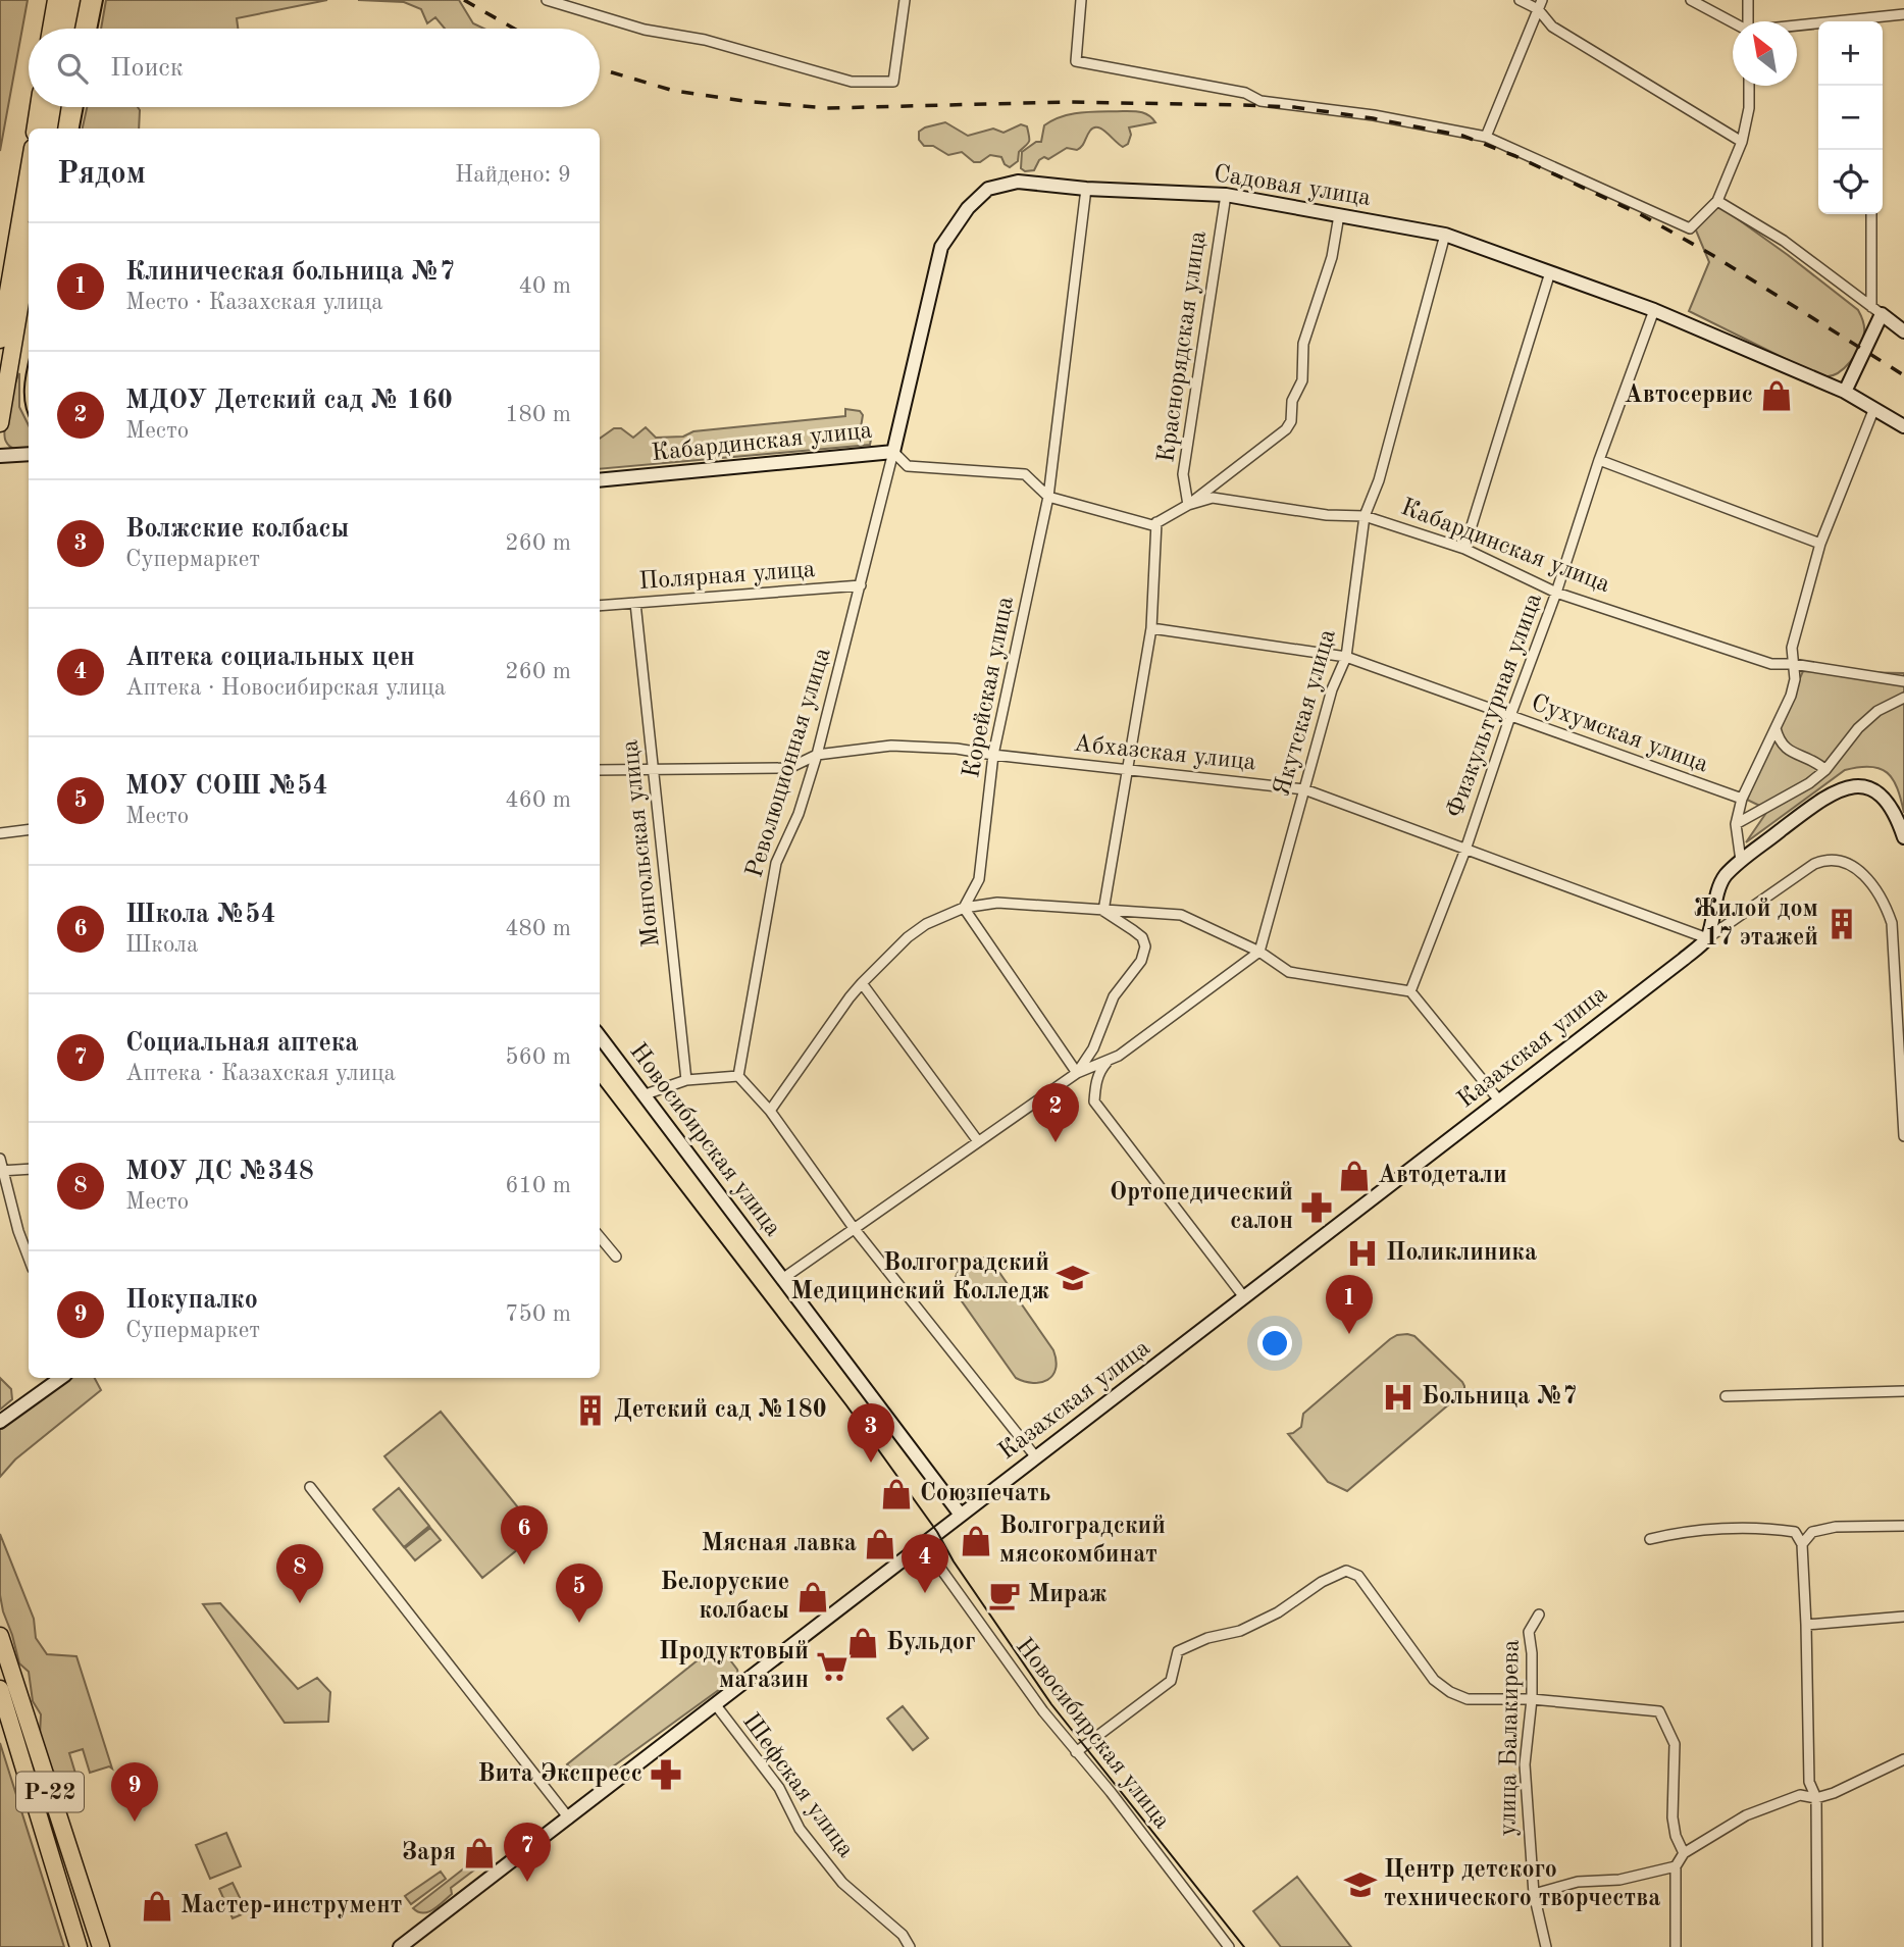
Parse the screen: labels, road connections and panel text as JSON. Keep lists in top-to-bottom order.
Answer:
{
  "streets": {
    "highway": ["Р-22"],
    "street": [
      "Садовая улица",
      "Краснорядская улица",
      "Кабардинская улица",
      "Полярная улица",
      "Корейская улица",
      "Физкультурная улица",
      "Якутская улица",
      "Сухумская улица",
      "Абхазская улица",
      "Революционная улица",
      "Монгольская улица",
      "Казахская улица",
      "Новосибирская улица",
      "улица Балакирева",
      "Шефская улица"
    ]
  },
  "crossings": [
    ["Садовая улица", "Краснорядская улица"],
    ["Садовая улица", "Кабардинская улица"],
    ["Садовая улица", "Корейская улица"],
    ["Садовая улица", "Физкультурная улица"],
    ["Садовая улица", "Якутская улица"],
    ["Садовая улица", "Революционная улица"],
    ["Краснорядская улица", "Кабардинская улица"],
    ["Кабардинская улица", "Корейская улица"],
    ["Кабардинская улица", "Физкультурная улица"],
    ["Кабардинская улица", "Якутская улица"],
    ["Кабардинская улица", "Революционная улица"],
    ["Полярная улица", "Революционная улица"],
    ["Полярная улица", "Монгольская улица"],
    ["Корейская улица", "Абхазская улица"],
    ["Физкультурная улица", "Сухумская улица"],
    ["Физкультурная улица", "Абхазская улица"],
    ["Якутская улица", "Сухумская улица"],
    ["Якутская улица", "Абхазская улица"],
    ["Абхазская улица", "Революционная улица"],
    ["Абхазская улица", "Монгольская улица"],
    ["Абхазская улица", "Казахская улица"],
    ["Казахская улица", "Новосибирская улица"],
    ["Казахская улица", "Шефская улица"]
  ],
  "places": {
    "shop": [
      "Автосервис",
      "Автодетали",
      "Союзпечать",
      "Волгоградский мясокомбинат",
      "Мясная лавка",
      "Белоруские колбасы",
      "Бульдог",
      "Заря",
      "Мастер-инструмент"
    ],
    "building": ["Жилой дом 17 этажей", "Детский сад №180"],
    "pharmacy": ["Ортопедический салон", "Вита Экспресс"],
    "hospital": ["Поликлиника", "Больница №7"],
    "school or university": ["Волгоградский Медицинский Колледж", "Центр детского технического творчества"],
    "cafe": ["Мираж"],
    "supermarket": ["Продуктовый магазин"]
  },
  "north": "top left",
  "page": {
    "map_buttons": ["+", "−"],
    "search": "Поиск",
    "heading": ["Рядом", "Найдено: 9"],
    "list": [
      {
        "mark": "1",
        "name": "Клиническая больница №7",
        "note": "Место · Казахская улица",
        "value": "40 m"
      },
      {
        "mark": "2",
        "name": "МДОУ Детский сад № 160",
        "note": "Место",
        "value": "180 m"
      },
      {
        "mark": "3",
        "name": "Волжские колбасы",
        "note": "Супермаркет",
        "value": "260 m"
      },
      {
        "mark": "4",
        "name": "Аптека социальных цен",
        "note": "Аптека · Новосибирская улица",
        "value": "260 m"
      },
      {
        "mark": "5",
        "name": "МОУ СОШ №54",
        "note": "Место",
        "value": "460 m"
      },
      {
        "mark": "6",
        "name": "Школа №54",
        "note": "Школа",
        "value": "480 m"
      },
      {
        "mark": "7",
        "name": "Социальная аптека",
        "note": "Аптека · Казахская улица",
        "value": "560 m"
      },
      {
        "mark": "8",
        "name": "МОУ ДС №348",
        "note": "Место",
        "value": "610 m"
      },
      {
        "mark": "9",
        "name": "Покупалко",
        "note": "Супермаркет",
        "value": "750 m"
      }
    ],
    "pins": [
      "2",
      "1",
      "3",
      "6",
      "4",
      "8",
      "5",
      "9",
      "7"
    ]
  }
}
